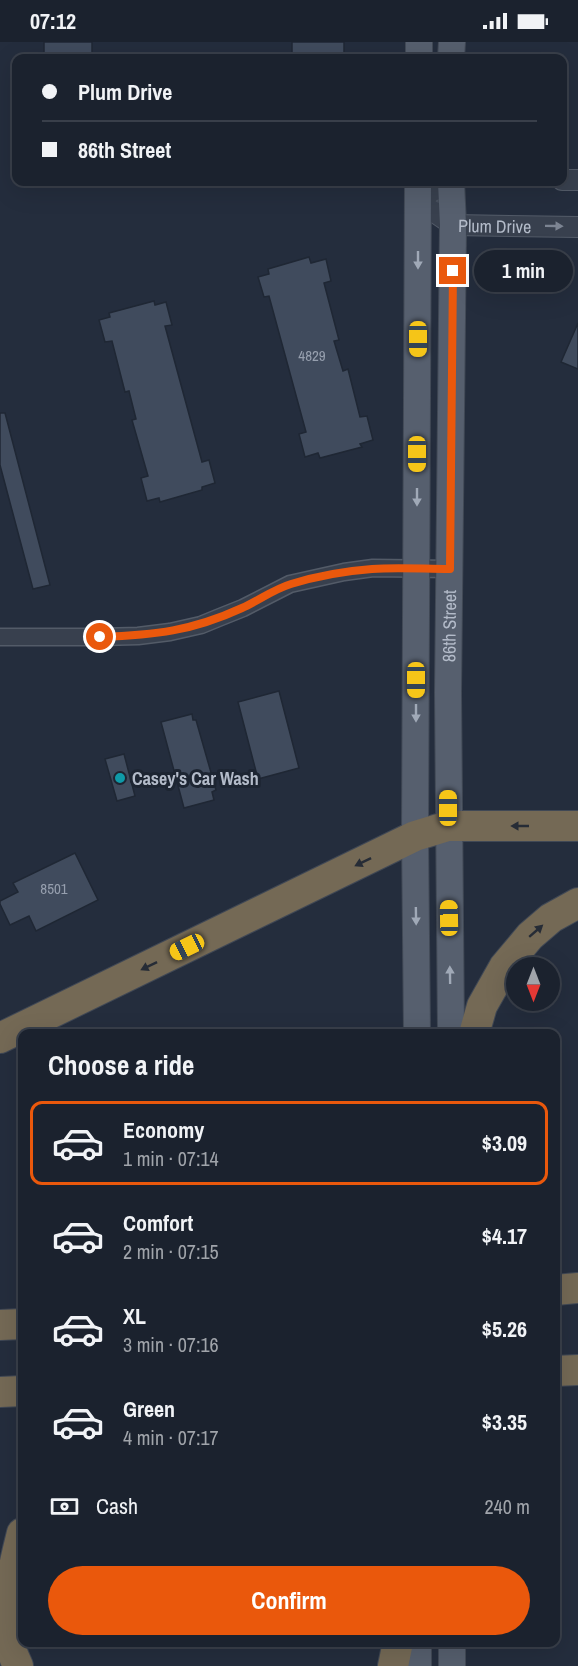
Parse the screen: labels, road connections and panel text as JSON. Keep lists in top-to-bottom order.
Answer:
{
  "streets": {
    "main road": ["86th Street"],
    "street": ["Plum Drive"]
  },
  "crossings": [
    ["Plum Drive", "86th Street"]
  ],
  "one_way": ["Plum Drive"],
  "places": ["Casey's Car Wash"],
  "house_numbers": ["4829", "8501"],
  "north": "bottom",
  "page": {
    "status": "07:12",
    "banner": ["Plum Drive", "86th Street"],
    "bubble": "1 min",
    "heading": "Choose a ride",
    "list": [
      {
        "name": "Economy",
        "note": "1 min · 07:14",
        "value": "$3.09"
      },
      {
        "name": "Comfort",
        "note": "2 min · 07:15",
        "value": "$4.17"
      },
      {
        "name": "XL",
        "note": "3 min · 07:16",
        "value": "$5.26"
      },
      {
        "name": "Green",
        "note": "4 min · 07:17",
        "value": "$3.35"
      }
    ],
    "pay": ["Cash", "240 m"],
    "buttons": "Confirm"
  }
}
